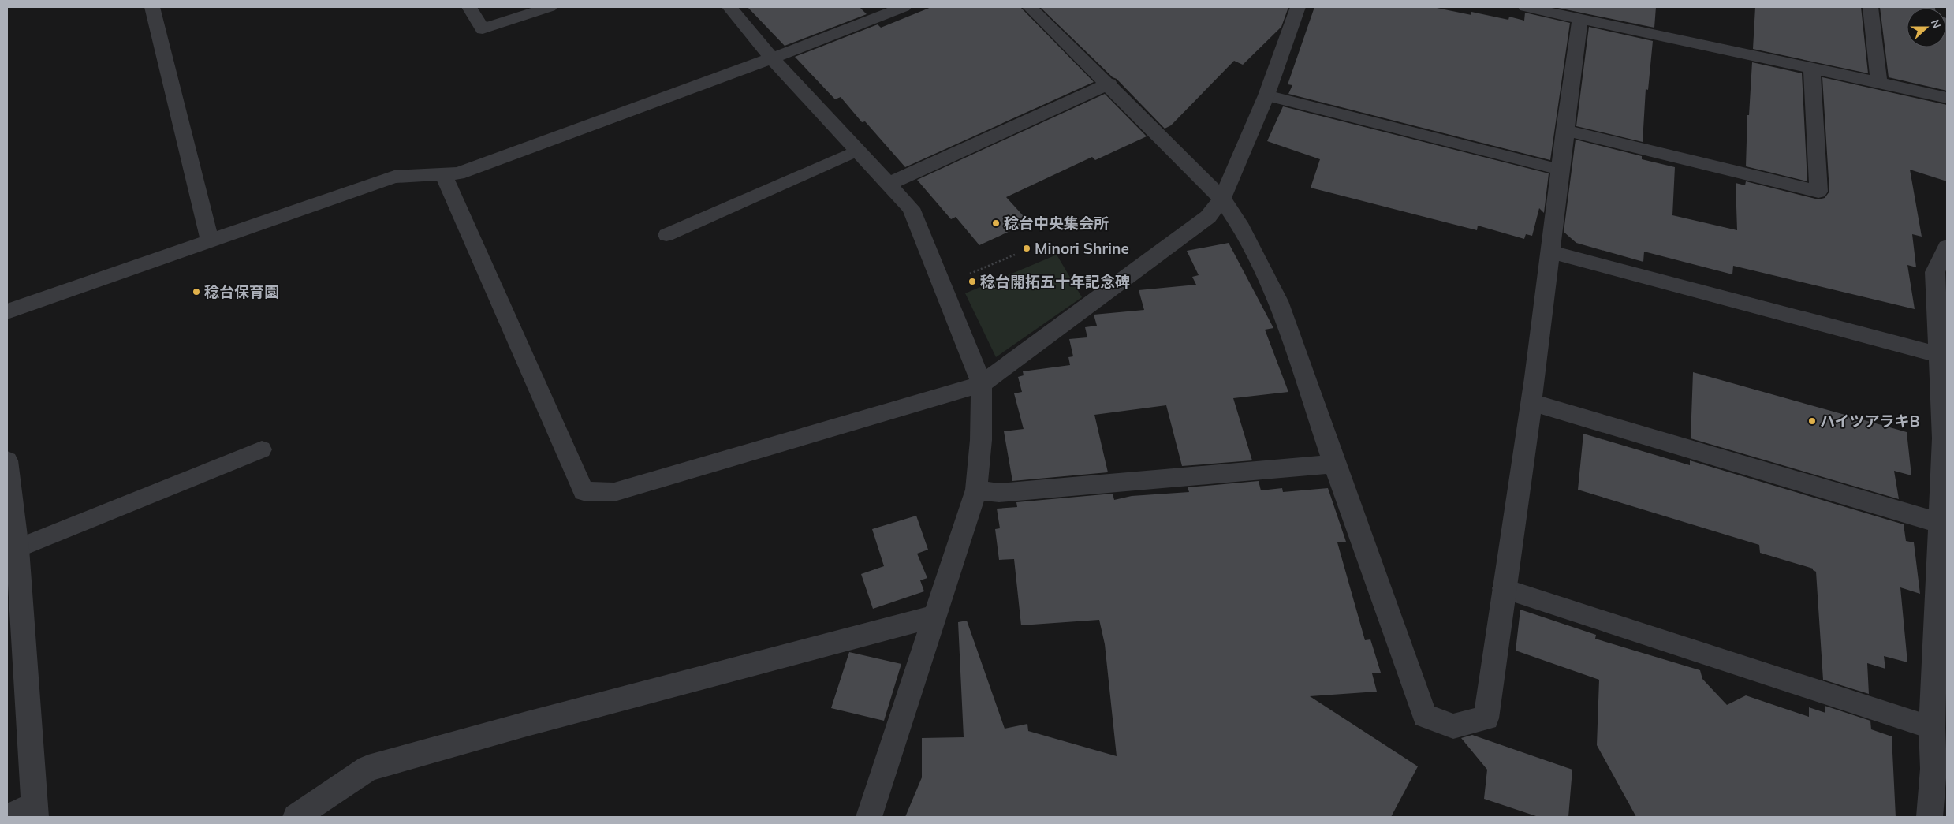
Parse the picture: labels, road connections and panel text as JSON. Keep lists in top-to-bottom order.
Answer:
{
  "places": [
    "稔台中央集会所",
    "Minori Shrine",
    "稔台開拓五十年記念碑",
    "稔台保育園",
    "ハイツアラキB"
  ],
  "north": "right"
}
